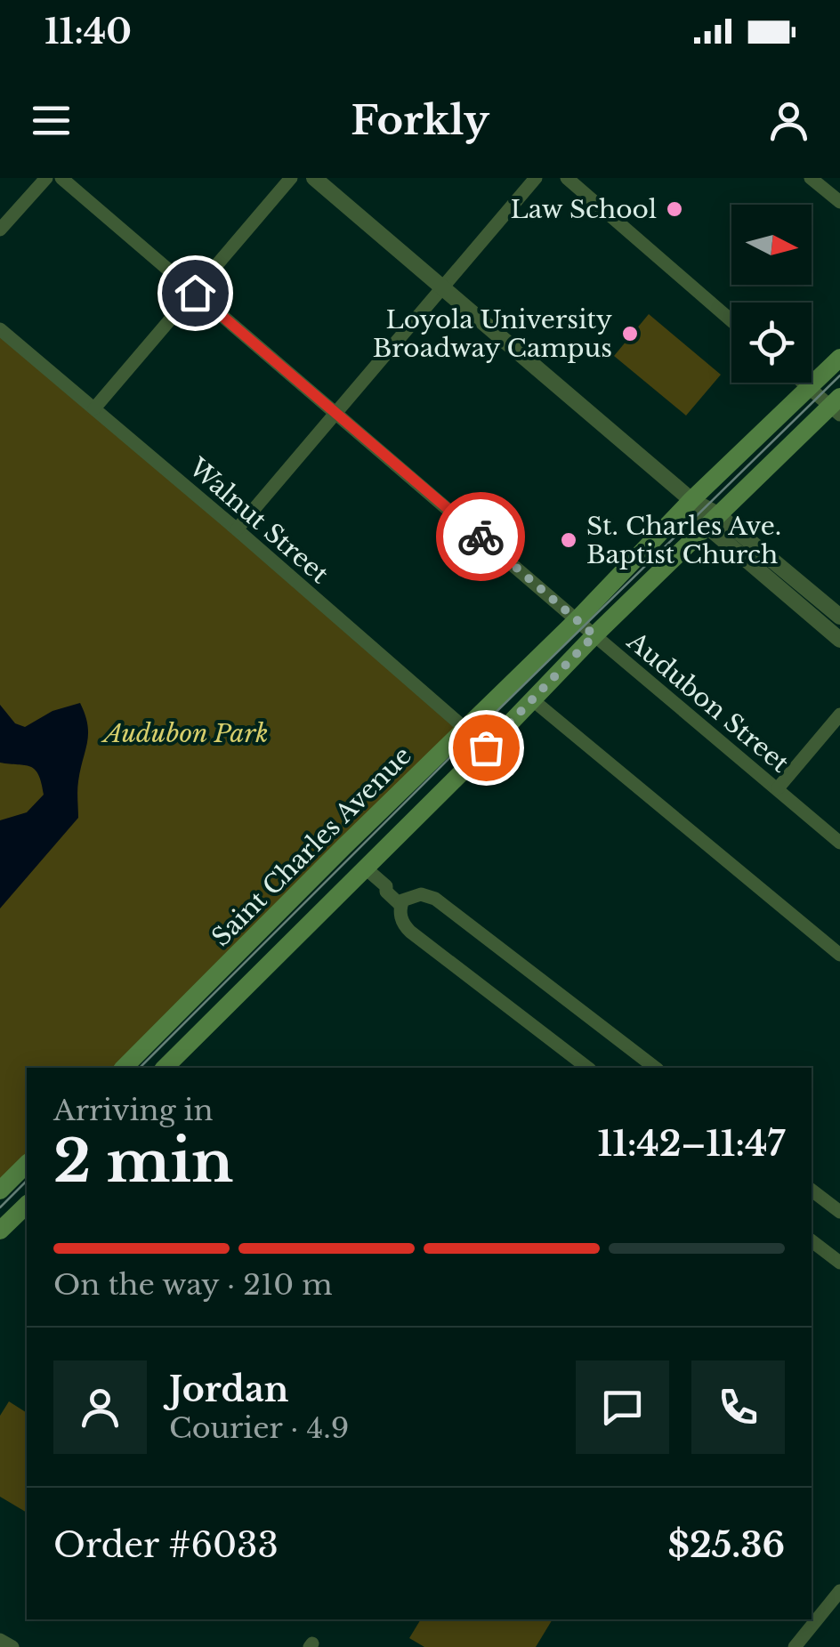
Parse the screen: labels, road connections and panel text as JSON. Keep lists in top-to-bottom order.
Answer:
{
  "streets": {
    "main road": ["Saint Charles Avenue"],
    "street": ["Walnut Street", "Audubon Street"]
  },
  "crossings": [
    ["Walnut Street", "Saint Charles Avenue"],
    ["Audubon Street", "Saint Charles Avenue"]
  ],
  "parks": ["Audubon Park"],
  "places": ["Law School", "Loyola University Broadway Campus", "St. Charles Ave. Baptist Church"],
  "north": "right",
  "page": {
    "status": "11:40",
    "header": "Forkly",
    "heading": ["2 min", "Arriving in", "11:42–11:47"],
    "panel": [
      "Jordan",
      "Courier · 4.9",
      "Order #6033",
      "$25.36"
    ],
    "bar": "On the way · 210 m"
  }
}
